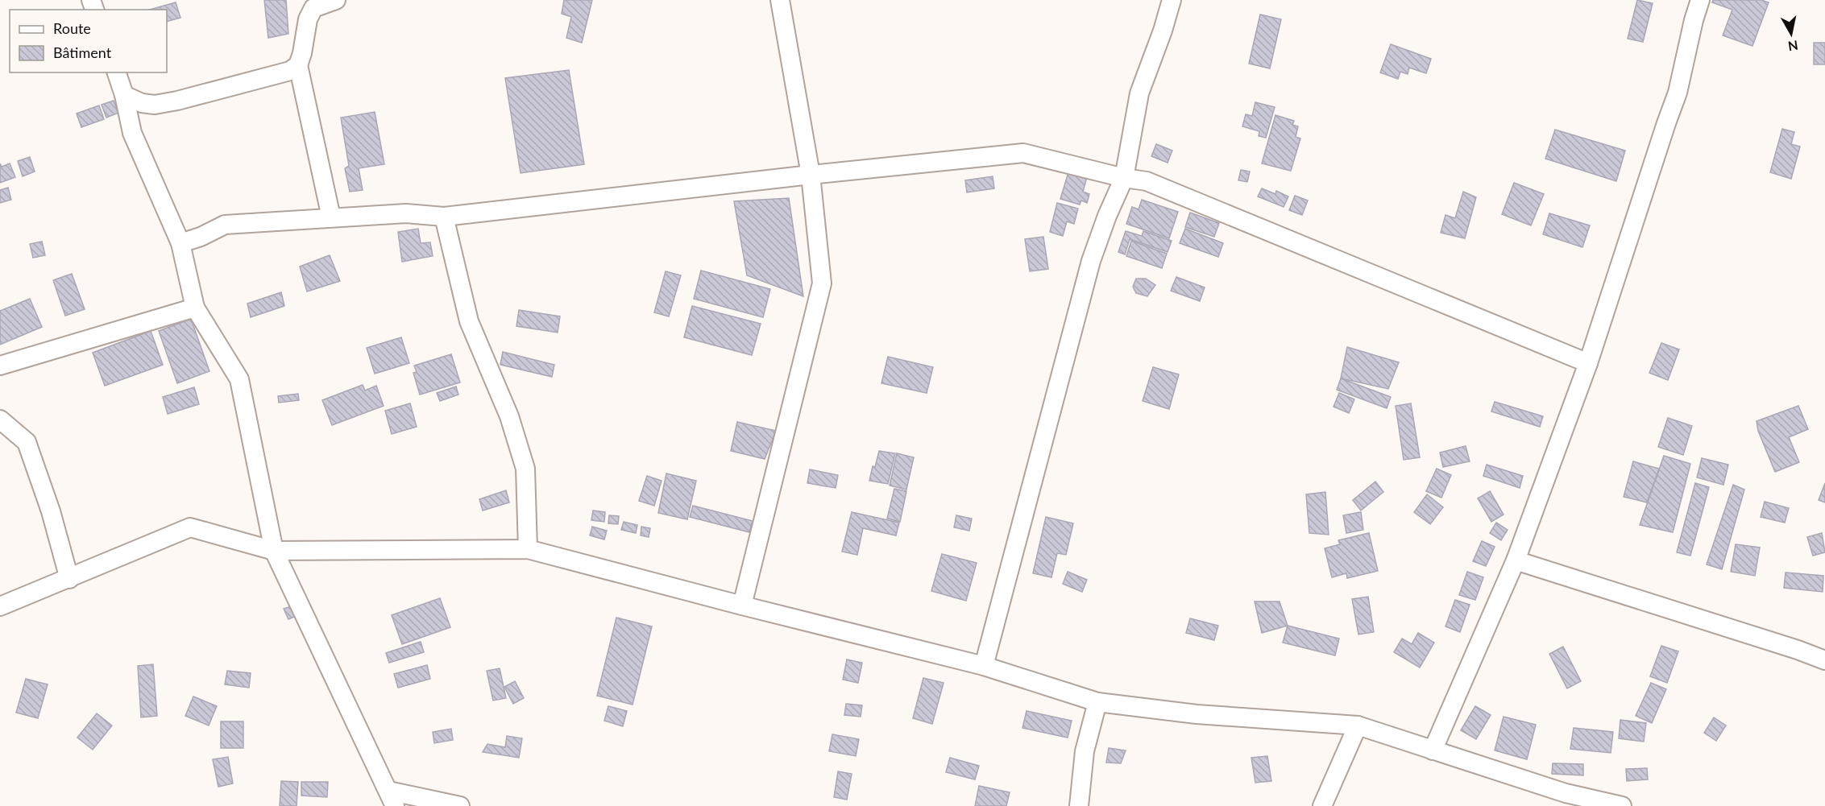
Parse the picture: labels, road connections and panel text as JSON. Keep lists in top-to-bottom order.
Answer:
{
  "legend": ["Route", "Bâtiment"],
  "north": "bottom"
}
